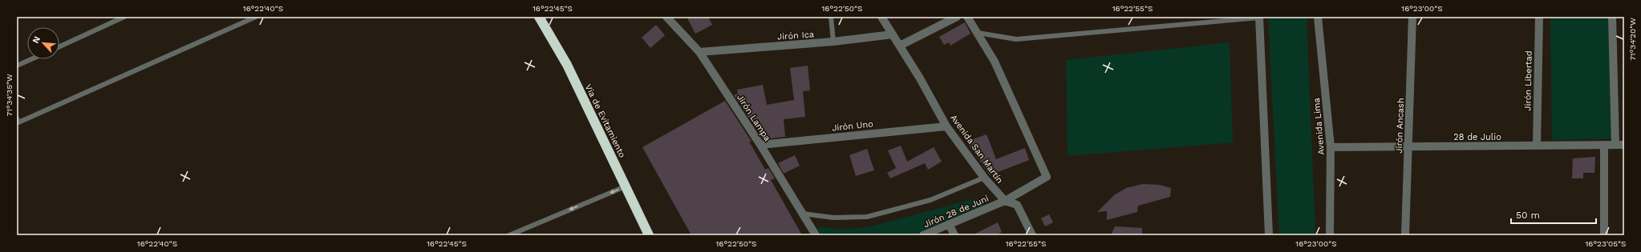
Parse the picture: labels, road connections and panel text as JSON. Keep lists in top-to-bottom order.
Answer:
{
  "streets": {
    "highway": ["Vía de Evitamiento"],
    "street": [
      "Jirón Ica",
      "Jirón Libertad",
      "Jirón Lampa",
      "Jirón Uno",
      "Jirón Ancash",
      "Avenida Lima",
      "28 de Julio",
      "Avenida San Martín",
      "Jirón 28 de Juni"
    ]
  },
  "crossings": [
    ["Jirón Ica", "Jirón Lampa"],
    ["Jirón Ica", "Avenida San Martín"],
    ["Jirón Libertad", "28 de Julio"],
    ["Jirón Lampa", "Jirón Uno"],
    ["Jirón Uno", "Avenida San Martín"],
    ["Jirón Ancash", "28 de Julio"],
    ["Avenida Lima", "28 de Julio"],
    ["Avenida San Martín", "Jirón 28 de Juni"]
  ],
  "scale_bar": "50 m",
  "north": "top left",
  "coordinates": [
    "16°22'40\"S",
    "16°22'45\"S",
    "16°22'50\"S",
    "16°22'55\"S",
    "16°23'00\"S",
    "71°34'20\"W",
    "71°34'35\"W",
    "16°23'05\"S"
  ]
}
